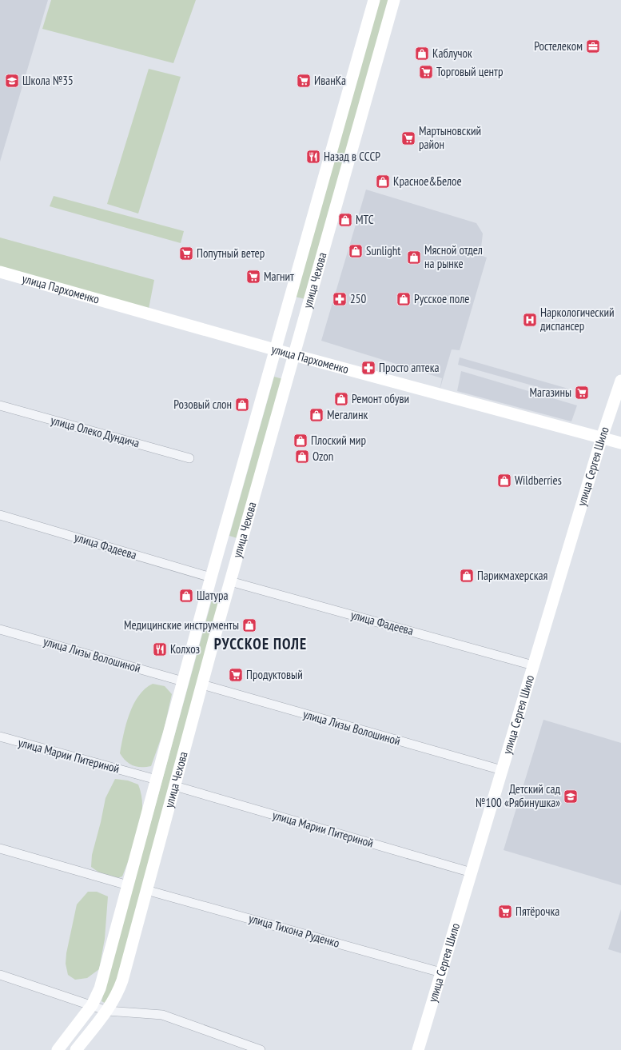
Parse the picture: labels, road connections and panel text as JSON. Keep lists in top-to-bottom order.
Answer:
{
  "streets": {
    "main road": ["улица Чехова", "улица Пархоменко", "улица Сергея Шило"],
    "street": [
      "улица Олеко Дундича",
      "улица Фадеева",
      "улица Лизы Волошиной",
      "улица Марии Питериной",
      "улица Тихона Руденко"
    ]
  },
  "crossings": [
    ["улица Чехова", "улица Пархоменко"],
    ["улица Чехова", "улица Фадеева"],
    ["улица Чехова", "улица Лизы Волошиной"],
    ["улица Чехова", "улица Марии Питериной"],
    ["улица Чехова", "улица Тихона Руденко"],
    ["улица Пархоменко", "улица Сергея Шило"],
    ["улица Сергея Шило", "улица Фадеева"],
    ["улица Сергея Шило", "улица Лизы Волошиной"],
    ["улица Сергея Шило", "улица Марии Питериной"],
    ["улица Сергея Шило", "улица Тихона Руденко"]
  ],
  "districts": ["РУССКОЕ ПОЛЕ"],
  "places": {
    "office": ["Ростелеком"],
    "shop": [
      "Каблучок",
      "Красное&Белое",
      "МТС",
      "Sunlight",
      "Мясной отдел на рынке",
      "Русское поле",
      "Ремонт обуви",
      "Розовый слон",
      "Мегалинк",
      "Плоский мир",
      "Ozon",
      "Wildberries",
      "Парикмахерская",
      "Шатура",
      "Медицинские инструменты"
    ],
    "supermarket": [
      "Торговый центр",
      "ИванКа",
      "Мартыновский район",
      "Попутный ветер",
      "Магнит",
      "Магазины",
      "Продуктовый",
      "Пятёрочка"
    ],
    "school or university": ["Школа №35", "Детский сад №100 «Рябинушка»"],
    "restaurant": ["Назад в СССР", "Колхоз"],
    "pharmacy": ["250", "Просто аптека"],
    "hospital": ["Наркологический диспансер"]
  }
}
